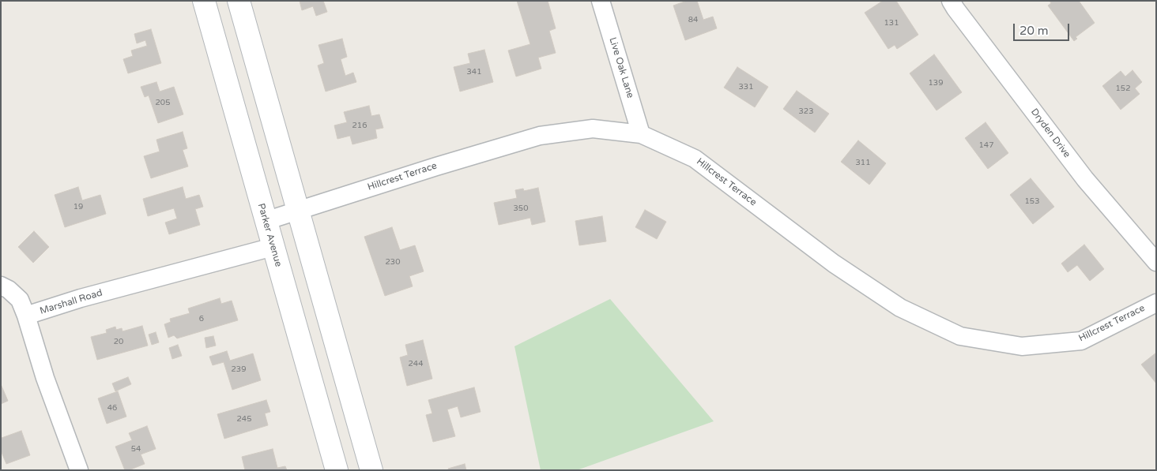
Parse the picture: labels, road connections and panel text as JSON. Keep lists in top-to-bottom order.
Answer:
{
  "streets": {
    "street": [
      "Live Oak Lane",
      "Dryden Drive",
      "Hillcrest Terrace",
      "Parker Avenue",
      "Marshall Road"
    ]
  },
  "crossings": [
    ["Live Oak Lane", "Hillcrest Terrace"],
    ["Hillcrest Terrace", "Parker Avenue"],
    ["Parker Avenue", "Marshall Road"]
  ],
  "house_numbers": [
    "84",
    "131",
    "341",
    "139",
    "331",
    "152",
    "205",
    "323",
    "216",
    "147",
    "311",
    "153",
    "19",
    "350",
    "230",
    "6",
    "20",
    "244",
    "239",
    "46",
    "245",
    "54"
  ],
  "scale_bar": "20 m"
}
